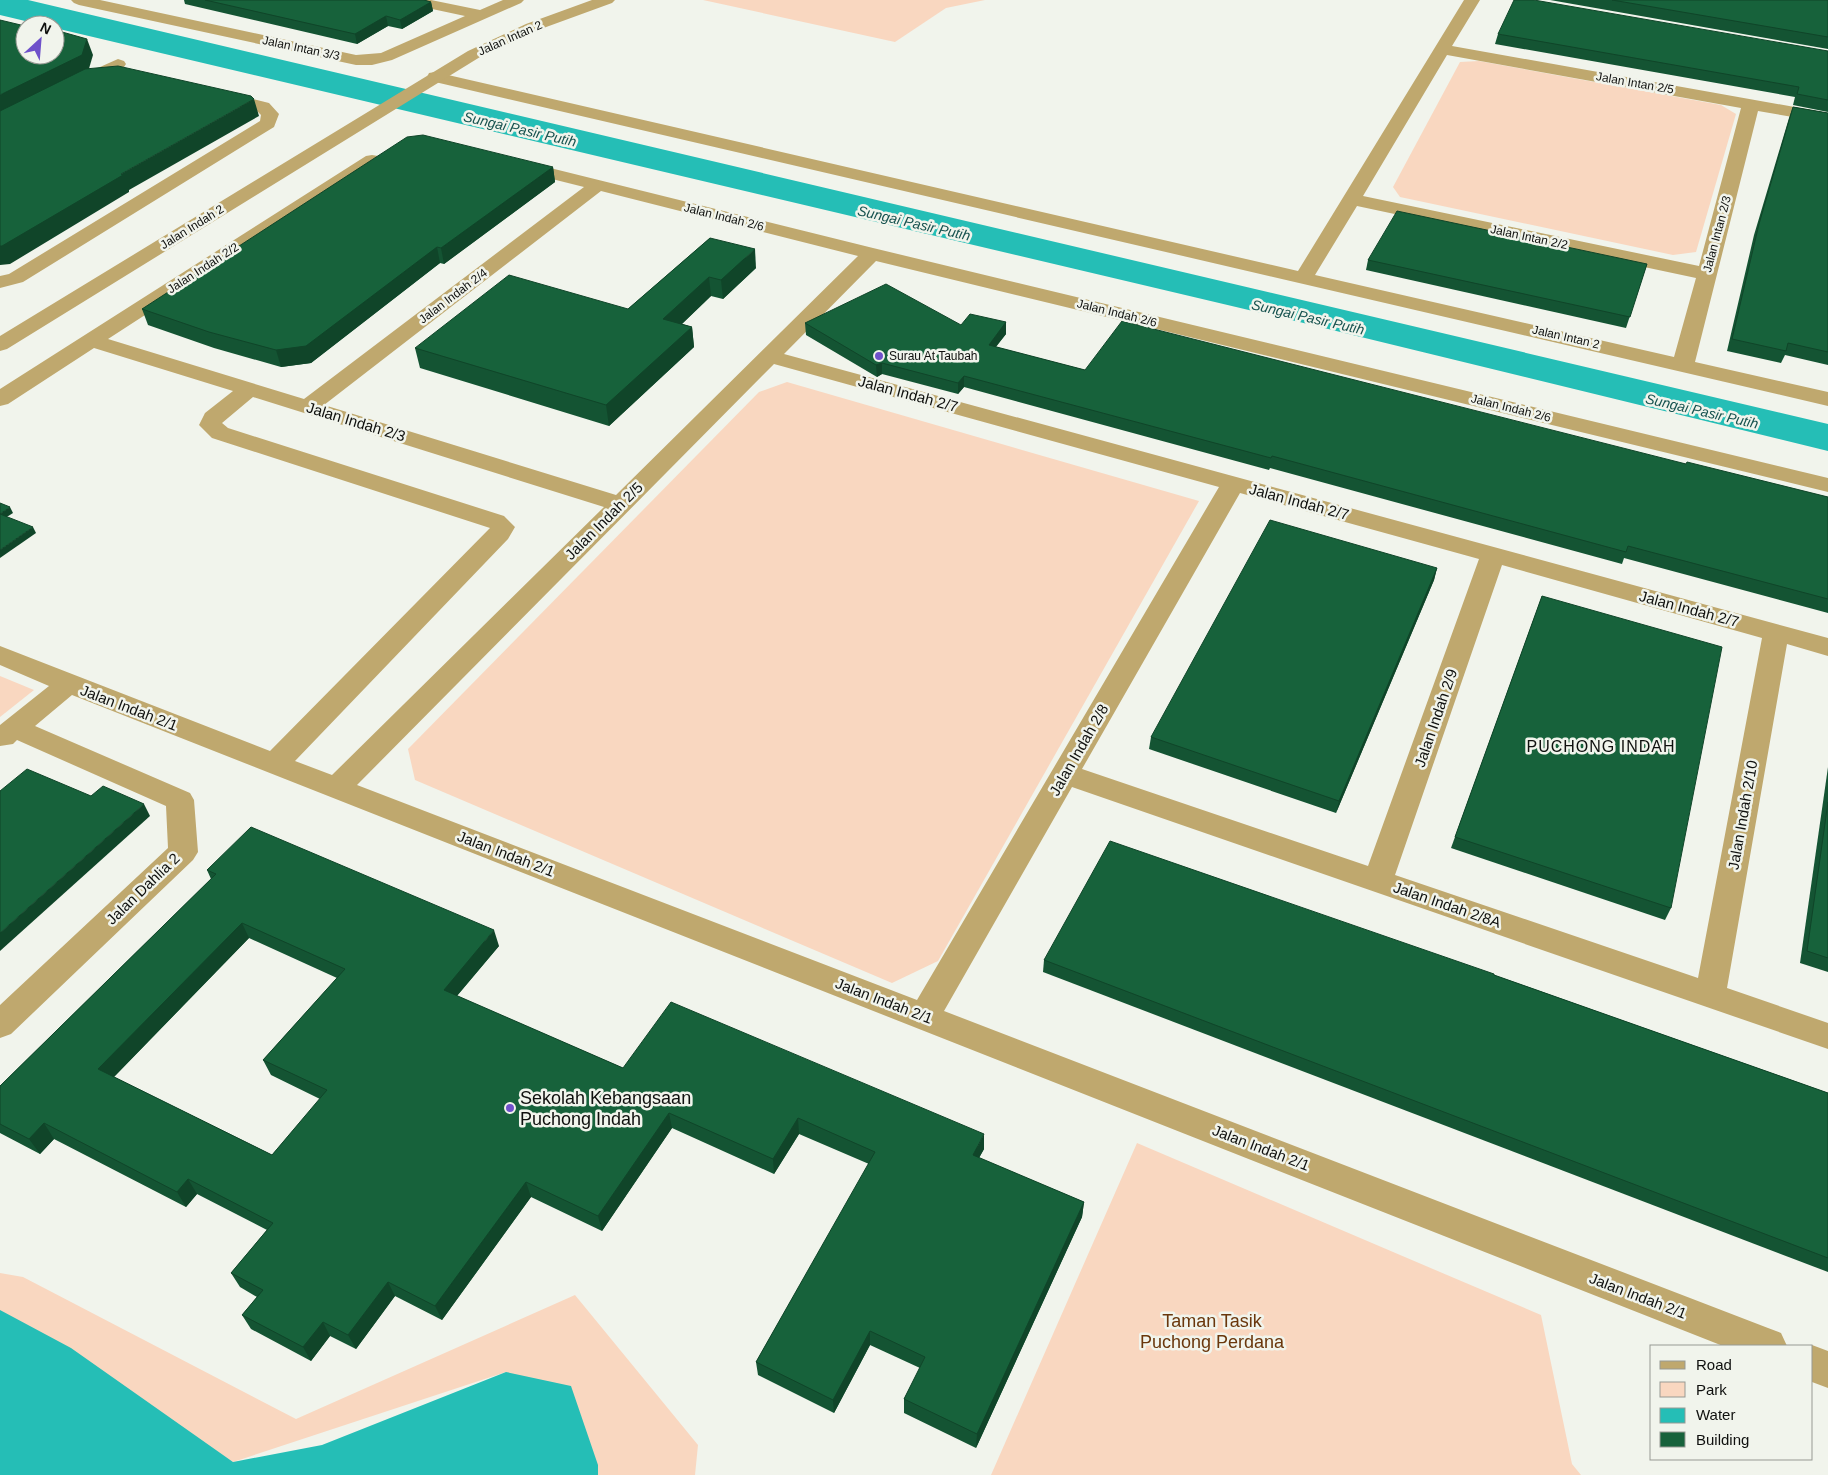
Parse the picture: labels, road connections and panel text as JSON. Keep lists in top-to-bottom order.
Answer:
{
  "streets": {
    "street": [
      "Jalan Intan 2",
      "Jalan Intan 3/3",
      "Jalan Intan 2/5",
      "Jalan Indah 2/6",
      "Jalan Indah 2",
      "Jalan Intan 2/3",
      "Jalan Intan 2/2",
      "Jalan Indah 2/2",
      "Jalan Indah 2/4",
      "Jalan Indah 2/7",
      "Jalan Indah 2/3",
      "Jalan Indah 2/5",
      "Jalan Indah 2/1",
      "Jalan Indah 2/9",
      "Jalan Indah 2/8",
      "Jalan Indah 2/10",
      "Jalan Dahlia 2",
      "Jalan Indah 2/8A"
    ]
  },
  "crossings": [
    ["Jalan Intan 2", "Jalan Indah 2"],
    ["Jalan Intan 2", "Jalan Intan 2/3"],
    ["Jalan Intan 2/5", "Jalan Intan 2/3"],
    ["Jalan Indah 2/6", "Jalan Indah 2/4"],
    ["Jalan Indah 2/6", "Jalan Indah 2/5"],
    ["Jalan Intan 2/3", "Jalan Intan 2/2"],
    ["Jalan Indah 2/2", "Jalan Indah 2/3"],
    ["Jalan Indah 2/4", "Jalan Indah 2/3"],
    ["Jalan Indah 2/7", "Jalan Indah 2/5"],
    ["Jalan Indah 2/7", "Jalan Indah 2/9"],
    ["Jalan Indah 2/7", "Jalan Indah 2/8"],
    ["Jalan Indah 2/7", "Jalan Indah 2/10"],
    ["Jalan Indah 2/3", "Jalan Indah 2/5"],
    ["Jalan Indah 2/5", "Jalan Indah 2/1"],
    ["Jalan Indah 2/1", "Jalan Indah 2/8"],
    ["Jalan Indah 2/9", "Jalan Indah 2/8A"],
    ["Jalan Indah 2/8", "Jalan Indah 2/8A"],
    ["Jalan Indah 2/10", "Jalan Indah 2/8A"]
  ],
  "districts": ["PUCHONG INDAH"],
  "water": ["Sungai Pasir Putih"],
  "parks": ["Taman Tasik Puchong Perdana"],
  "places": ["Surau At Taubah", "Sekolah Kebangsaan Puchong Indah"],
  "legend": [
    "Road",
    "Park",
    "Water",
    "Building"
  ],
  "north": "top right"
}
